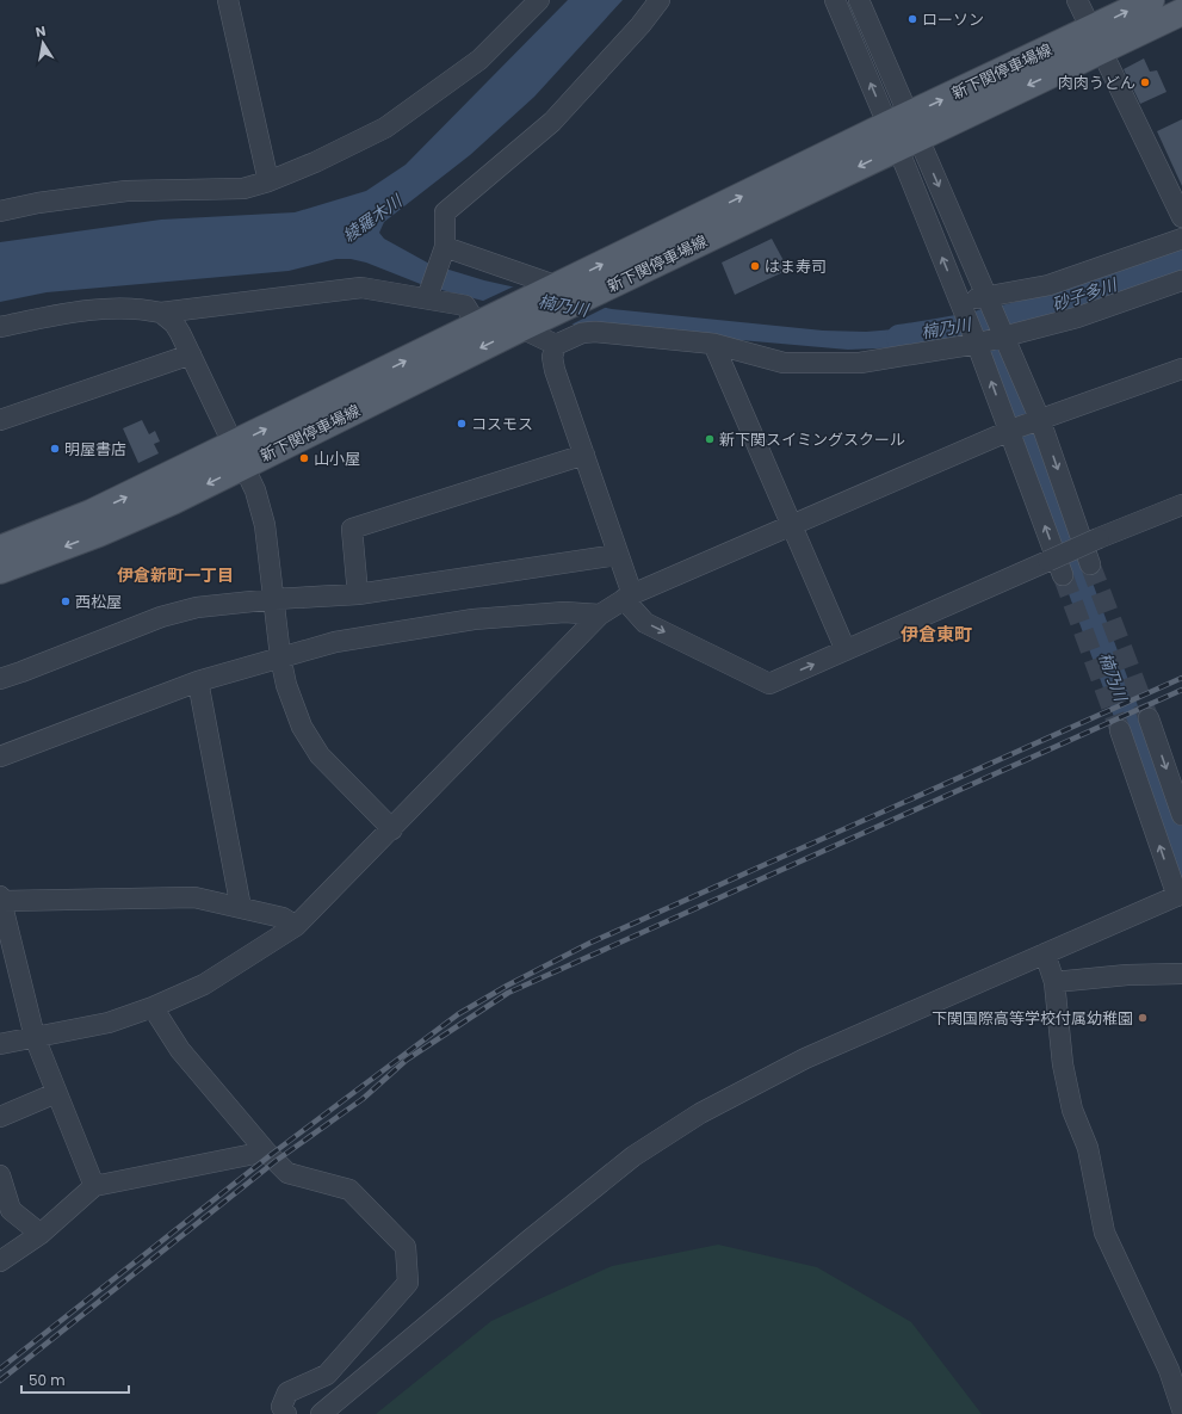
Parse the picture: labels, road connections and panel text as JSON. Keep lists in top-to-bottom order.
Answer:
{
  "streets": {
    "main road": ["新下関停車場線"]
  },
  "districts": ["伊倉新町一丁目", "伊倉東町"],
  "water": ["綾羅木川", "砂子多川", "楠乃川"],
  "places": [
    "ローソン",
    "肉肉うどん",
    "はま寿司",
    "コスモス",
    "新下関スイミングスクール",
    "明屋書店",
    "山小屋",
    "西松屋",
    "下関国際高等学校付属幼稚園"
  ],
  "scale_bar": "50 m",
  "north": "top"
}
